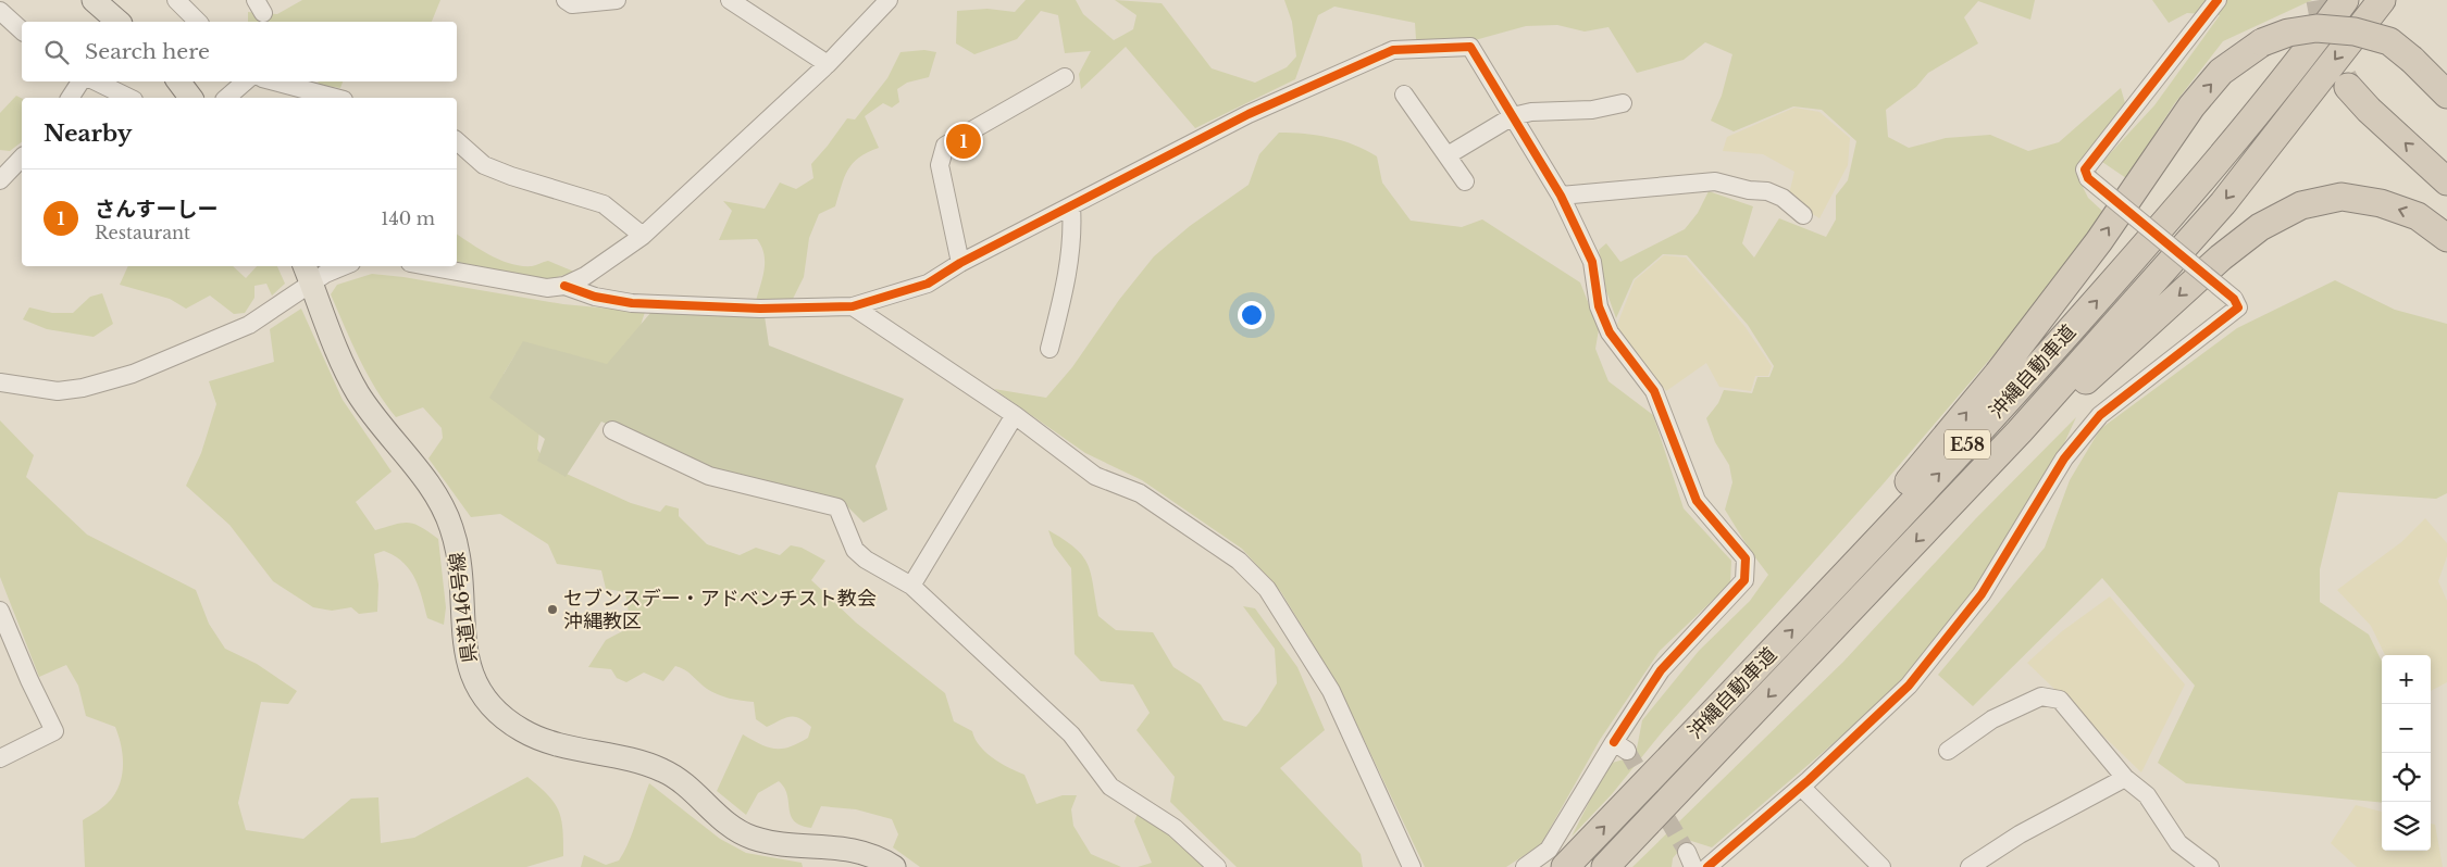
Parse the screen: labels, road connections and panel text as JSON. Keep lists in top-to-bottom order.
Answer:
{
  "streets": {
    "highway": ["沖縄自動車道", "E58"],
    "main road": ["県道146号線"]
  },
  "places": ["セブンスデー・アドベンチスト教会 沖縄教区"],
  "page": {
    "search": "Search here",
    "heading": "Nearby",
    "pins": "1",
    "list": [
      {
        "mark": "1",
        "name": "さんすーしー",
        "note": "Restaurant",
        "value": "140 m"
      }
    ],
    "map_buttons": ["+", "−"]
  }
}
